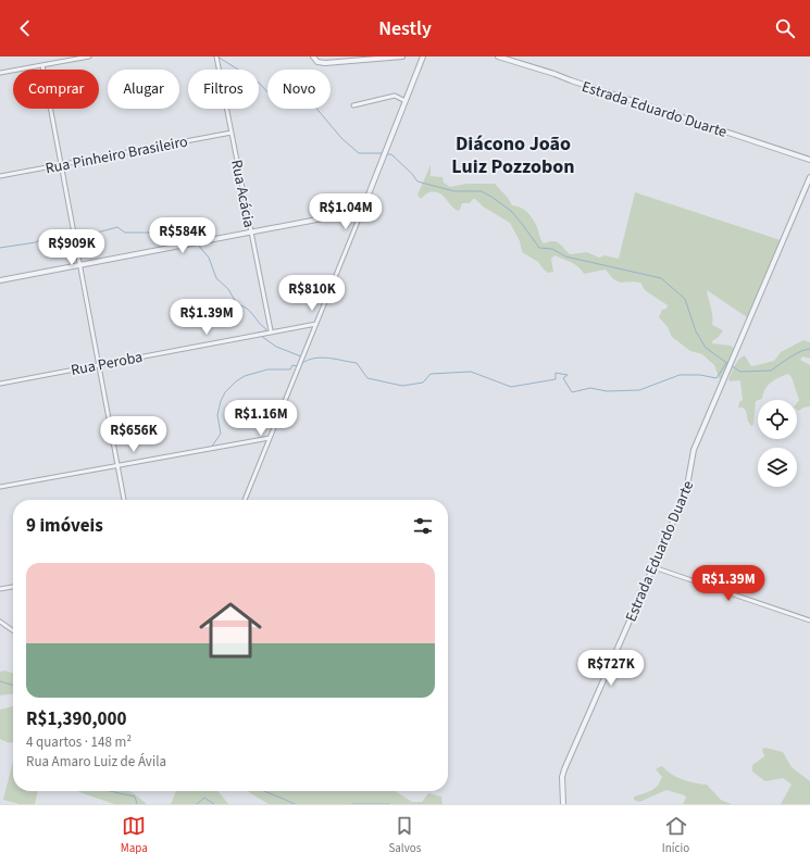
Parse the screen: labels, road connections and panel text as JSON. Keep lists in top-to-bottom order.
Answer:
{
  "streets": {
    "street": [
      "Estrada Eduardo Duarte",
      "Rua Pinheiro Brasileiro",
      "Rua Acácia",
      "Rua Peroba"
    ]
  },
  "crossings": [
    ["Rua Pinheiro Brasileiro", "Rua Acácia"],
    ["Rua Acácia", "Rua Peroba"]
  ],
  "districts": ["Diácono João Luiz Pozzobon"],
  "page": {
    "header": "Nestly",
    "chip": [
      "Comprar",
      "Alugar",
      "Filtros",
      "Novo"
    ],
    "price": [
      "R$1.04M",
      "R$584K",
      "R$909K",
      "R$810K",
      "R$1.39M",
      "R$1.16M",
      "R$656K",
      "R$1.39M",
      "R$727K"
    ],
    "heading": "9 imóveis",
    "list": [
      {
        "name": "R$1,390,000",
        "note": "4 quartos · 148 m² · Rua Amaro Luiz de Ávila"
      }
    ],
    "tabs": ["Mapa", "Salvos", "Início"]
  }
}
